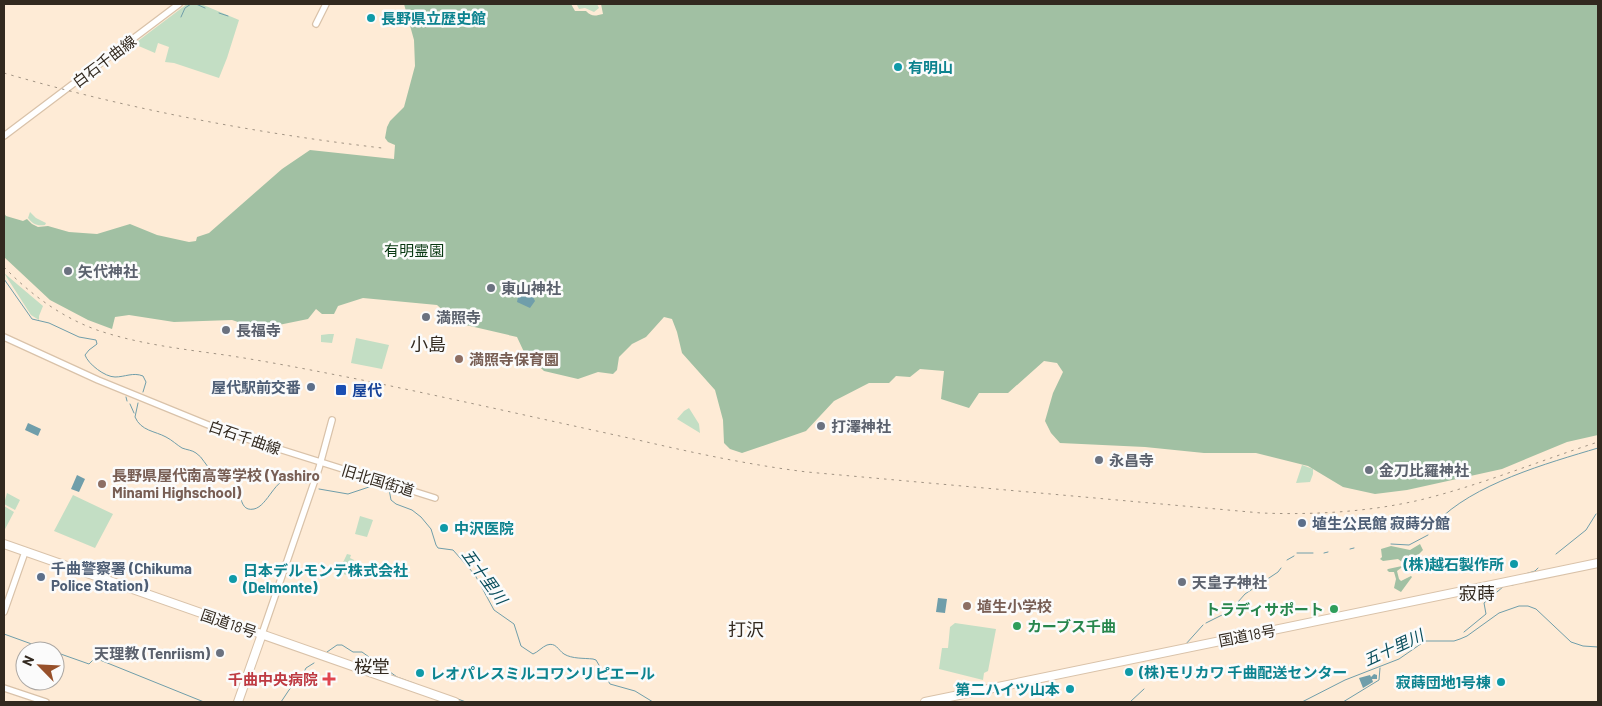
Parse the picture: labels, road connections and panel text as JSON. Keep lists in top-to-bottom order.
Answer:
{
  "streets": {
    "highway": ["国道18号"],
    "main road": ["白石千曲線", "旧北国街道"]
  },
  "crossings": [
    ["白石千曲線", "旧北国街道"]
  ],
  "districts": [
    "小島",
    "寂蒔",
    "打沢",
    "桜堂"
  ],
  "water": ["五十里川"],
  "parks": ["有明霊園"],
  "places": {
    "other": [
      "長野県立歴史館",
      "有明山",
      "矢代神社",
      "東山神社",
      "満照寺",
      "長福寺",
      "満照寺保育園",
      "屋代駅前交番",
      "打澤神社",
      "永昌寺",
      "金刀比羅神社",
      "長野県屋代南高等学校 (Yashiro Minami Highschool)",
      "埴生公民館 寂蒔分館",
      "中沢医院",
      "(株)越石製作所",
      "千曲警察署 (Chikuma Police Station)",
      "日本デルモンテ株式会社 (Delmonte)",
      "天皇子神社",
      "埴生小学校",
      "トラディサポート",
      "カーブス千曲",
      "天理教 (Tenriism)",
      "(株)モリカワ 千曲配送センター",
      "レオパレスミルコワンリピエール",
      "寂蒔団地1号棟",
      "第二ハイツ山本"
    ],
    "transit": ["屋代"],
    "health": ["千曲中央病院"]
  },
  "north": "top left"
}
